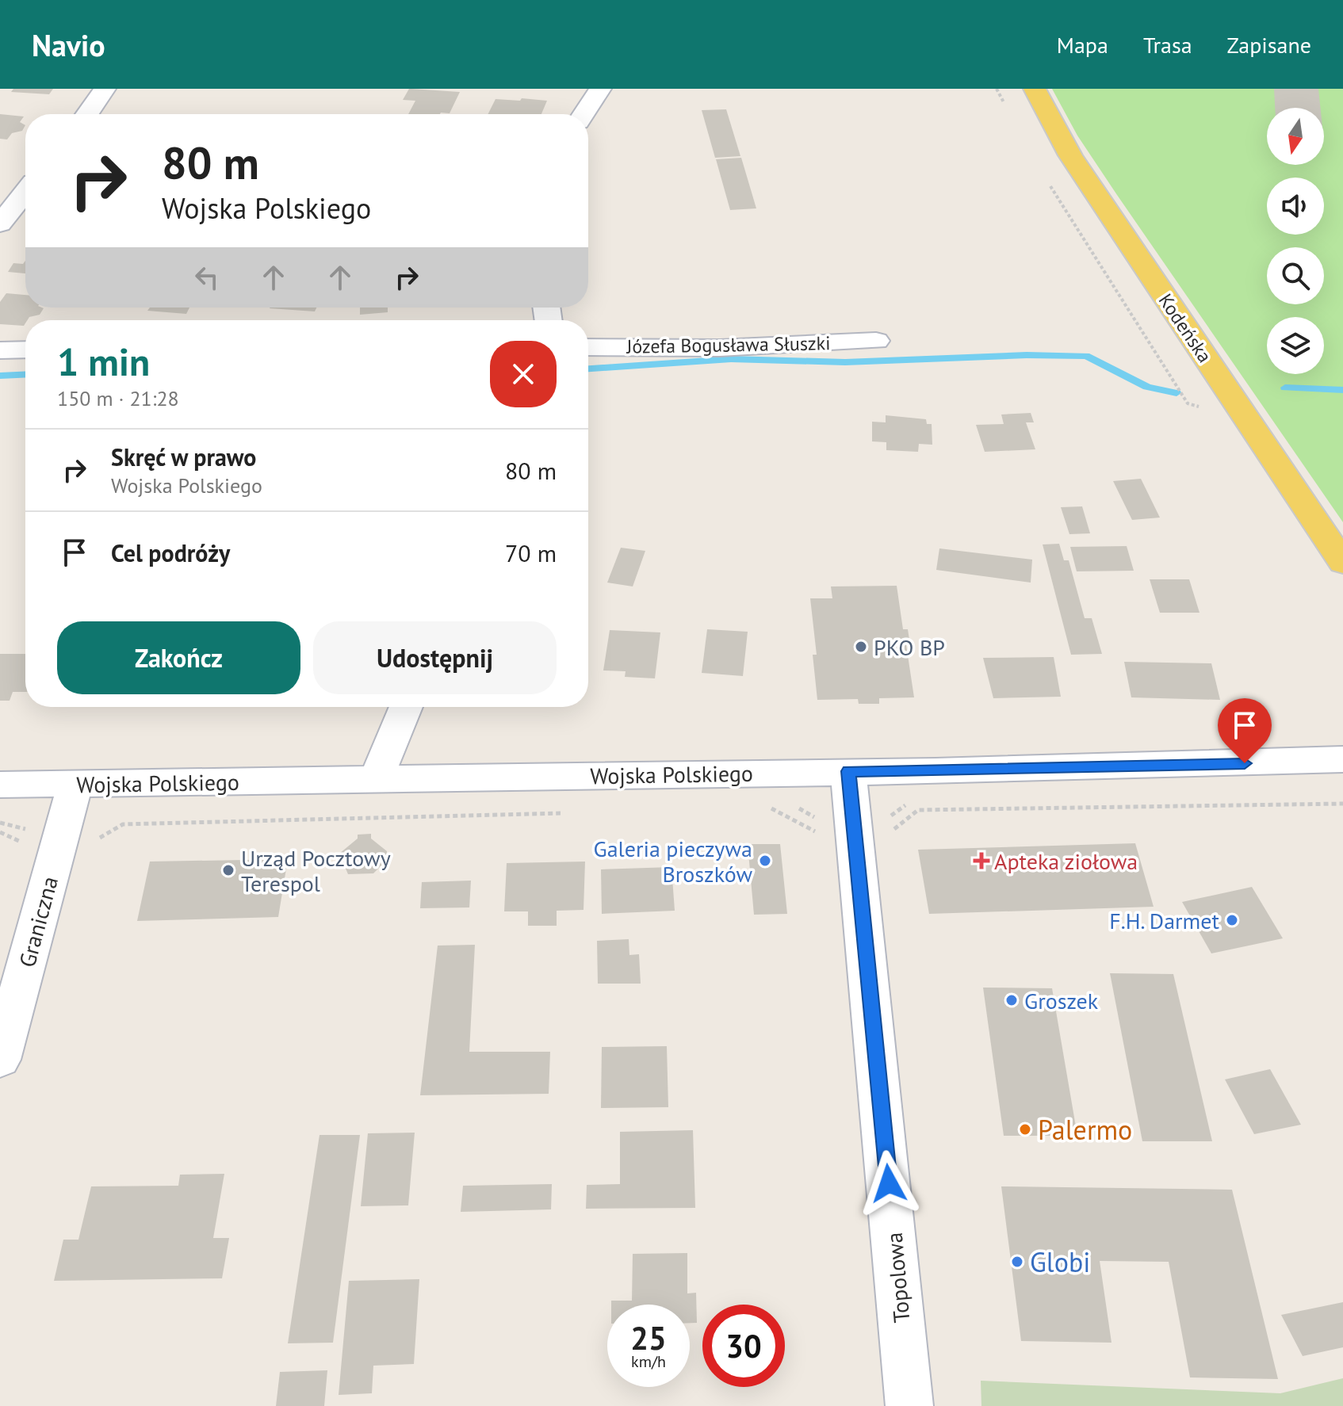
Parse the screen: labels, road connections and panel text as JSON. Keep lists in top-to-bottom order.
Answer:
{
  "streets": {
    "main road": ["Kodeńska"],
    "street": [
      "Józefa Bogusława Słuszki",
      "Wojska Polskiego",
      "Graniczna",
      "Topolowa"
    ]
  },
  "crossings": [
    ["Wojska Polskiego", "Graniczna"],
    ["Wojska Polskiego", "Topolowa"]
  ],
  "places": {
    "other": [
      "PKO BP",
      "Galeria pieczywa Broszków",
      "Urząd Pocztowy Terespol",
      "F.H. Darmet",
      "Groszek",
      "Palermo",
      "Globi"
    ],
    "health": ["Apteka ziołowa"]
  },
  "north": "bottom",
  "page": {
    "header": "Navio",
    "nav": ["Mapa", "Trasa", "Zapisane"],
    "turn": ["80 m", "Wojska Polskiego"],
    "heading": ["1 min", "150 m · 21:28"],
    "list": [
      {
        "name": "Skręć w prawo",
        "note": "Wojska Polskiego",
        "value": "80 m"
      },
      {
        "name": "Cel podróży",
        "value": "70 m"
      }
    ],
    "buttons": ["Zakończ", "Udostępnij"],
    "speed": "25 km/h",
    "limit": "30"
  }
}
